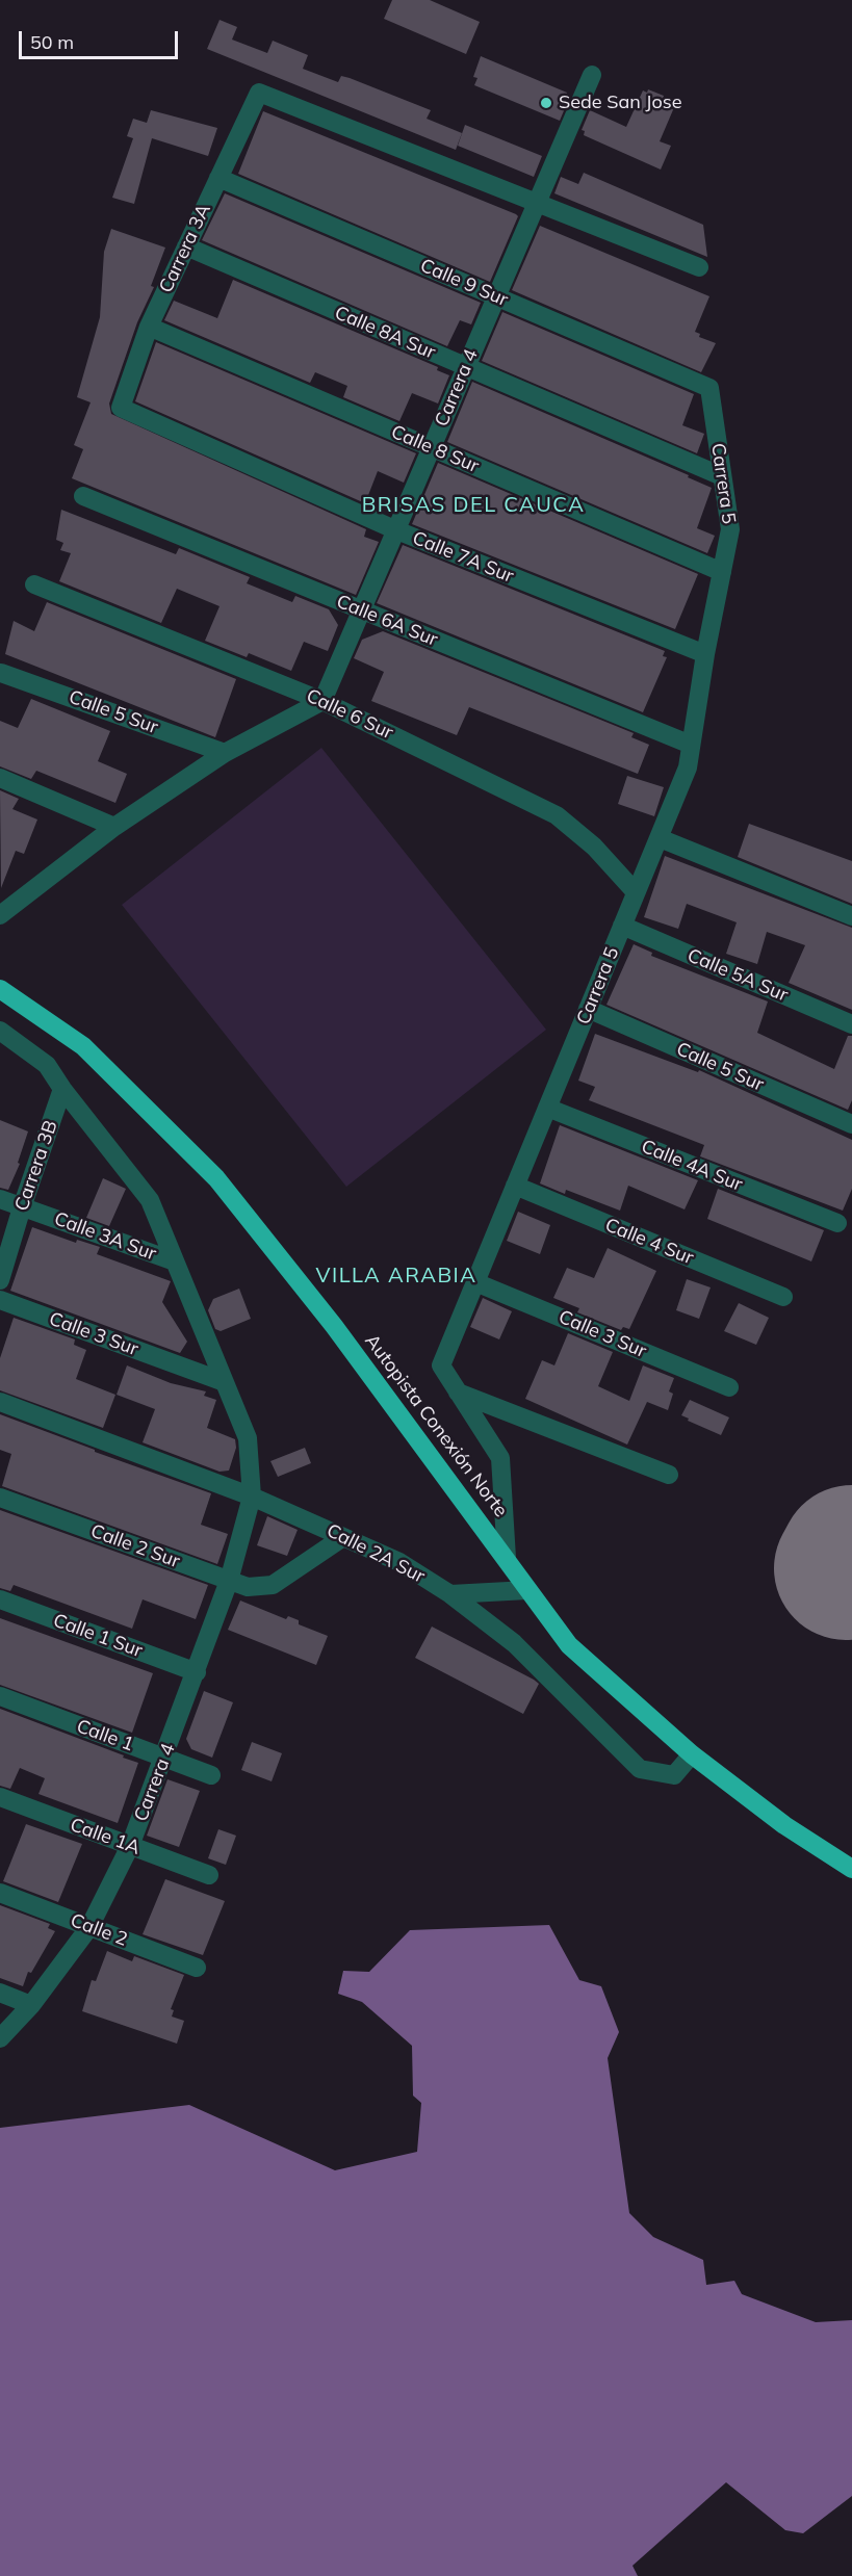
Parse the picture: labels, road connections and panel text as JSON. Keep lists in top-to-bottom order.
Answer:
{
  "streets": {
    "highway": ["Autopista Conexión Norte"],
    "street": [
      "Carrera 3A",
      "Calle 9 Sur",
      "Calle 8A Sur",
      "Carrera 4",
      "Calle 8 Sur",
      "Carrera 5",
      "Calle 7A Sur",
      "Calle 6A Sur",
      "Calle 5 Sur",
      "Calle 6 Sur",
      "Calle 5A Sur",
      "Carrera 3B",
      "Calle 4A Sur",
      "Calle 3A Sur",
      "Calle 4 Sur",
      "Calle 3 Sur",
      "Calle 2 Sur",
      "Calle 2A Sur",
      "Calle 1 Sur",
      "Calle 1",
      "Calle 1A",
      "Calle 2"
    ]
  },
  "crossings": [
    ["Carrera 3A", "Calle 9 Sur"],
    ["Carrera 3A", "Calle 8A Sur"],
    ["Carrera 3A", "Carrera 4"],
    ["Carrera 3A", "Calle 8 Sur"],
    ["Carrera 3A", "Calle 7A Sur"],
    ["Calle 9 Sur", "Carrera 4"],
    ["Calle 9 Sur", "Carrera 5"],
    ["Calle 8A Sur", "Carrera 4"],
    ["Calle 8A Sur", "Carrera 5"],
    ["Carrera 4", "Calle 8 Sur"],
    ["Carrera 4", "Calle 7A Sur"],
    ["Carrera 4", "Calle 6A Sur"],
    ["Carrera 4", "Calle 6 Sur"],
    ["Carrera 4", "Carrera 3B"],
    ["Carrera 4", "Calle 3A Sur"],
    ["Carrera 4", "Calle 3 Sur"],
    ["Carrera 4", "Calle 2 Sur"],
    ["Carrera 4", "Calle 2A Sur"],
    ["Carrera 4", "Calle 1 Sur"],
    ["Carrera 4", "Calle 1"],
    ["Carrera 4", "Calle 1A"],
    ["Carrera 4", "Calle 2"],
    ["Calle 8 Sur", "Carrera 5"],
    ["Carrera 5", "Calle 7A Sur"],
    ["Carrera 5", "Calle 6A Sur"],
    ["Carrera 5", "Calle 5 Sur"],
    ["Carrera 5", "Calle 6 Sur"],
    ["Carrera 5", "Calle 5A Sur"],
    ["Carrera 5", "Calle 4A Sur"],
    ["Carrera 5", "Calle 4 Sur"],
    ["Carrera 5", "Calle 3 Sur"],
    ["Carrera 5", "Autopista Conexión Norte"],
    ["Carrera 3B", "Calle 3A Sur"],
    ["Autopista Conexión Norte", "Calle 2A Sur"],
    ["Calle 2 Sur", "Calle 2A Sur"]
  ],
  "districts": ["BRISAS DEL CAUCA", "VILLA ARABIA"],
  "places": ["Sede San Jose"],
  "scale_bar": "50 m"
}
